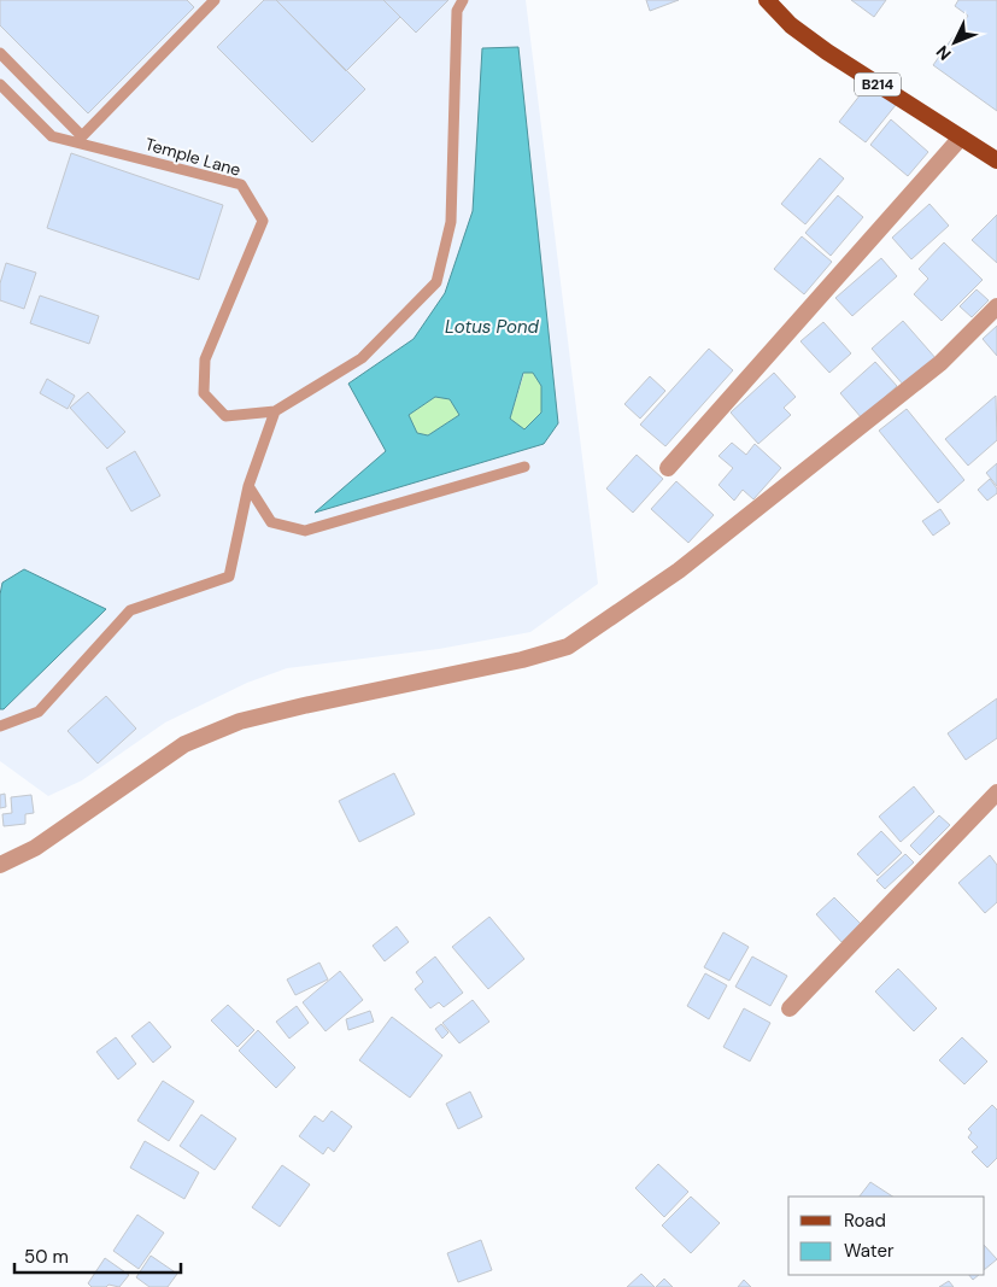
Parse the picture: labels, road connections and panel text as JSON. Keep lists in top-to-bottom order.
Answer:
{
  "streets": {
    "main road": ["B214"],
    "lane": ["Temple Lane"]
  },
  "water": ["Lotus Pond"],
  "legend": ["Road", "Water"],
  "scale_bar": "50 m",
  "north": "bottom left"
}
